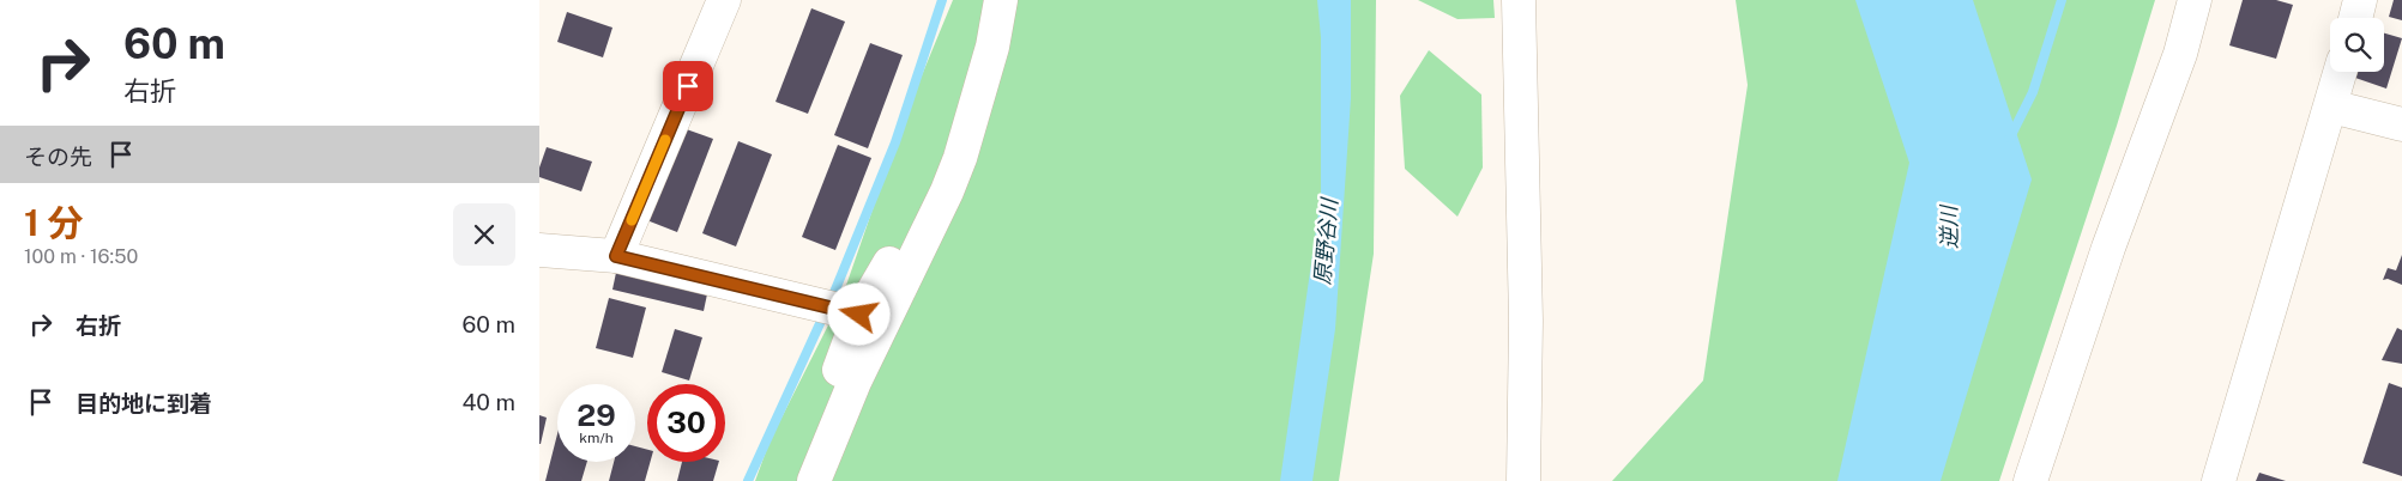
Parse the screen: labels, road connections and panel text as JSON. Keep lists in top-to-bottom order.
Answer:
{
  "water": ["逆川", "原野谷川"],
  "page": {
    "turn": ["60 m", "右折"],
    "then": "その先",
    "heading": ["1 分", "100 m · 16:50"],
    "list": [
      {
        "name": "右折",
        "value": "60 m"
      },
      {
        "name": "目的地に到着",
        "value": "40 m"
      }
    ],
    "speed": "29 km/h",
    "limit": "30"
  }
}
